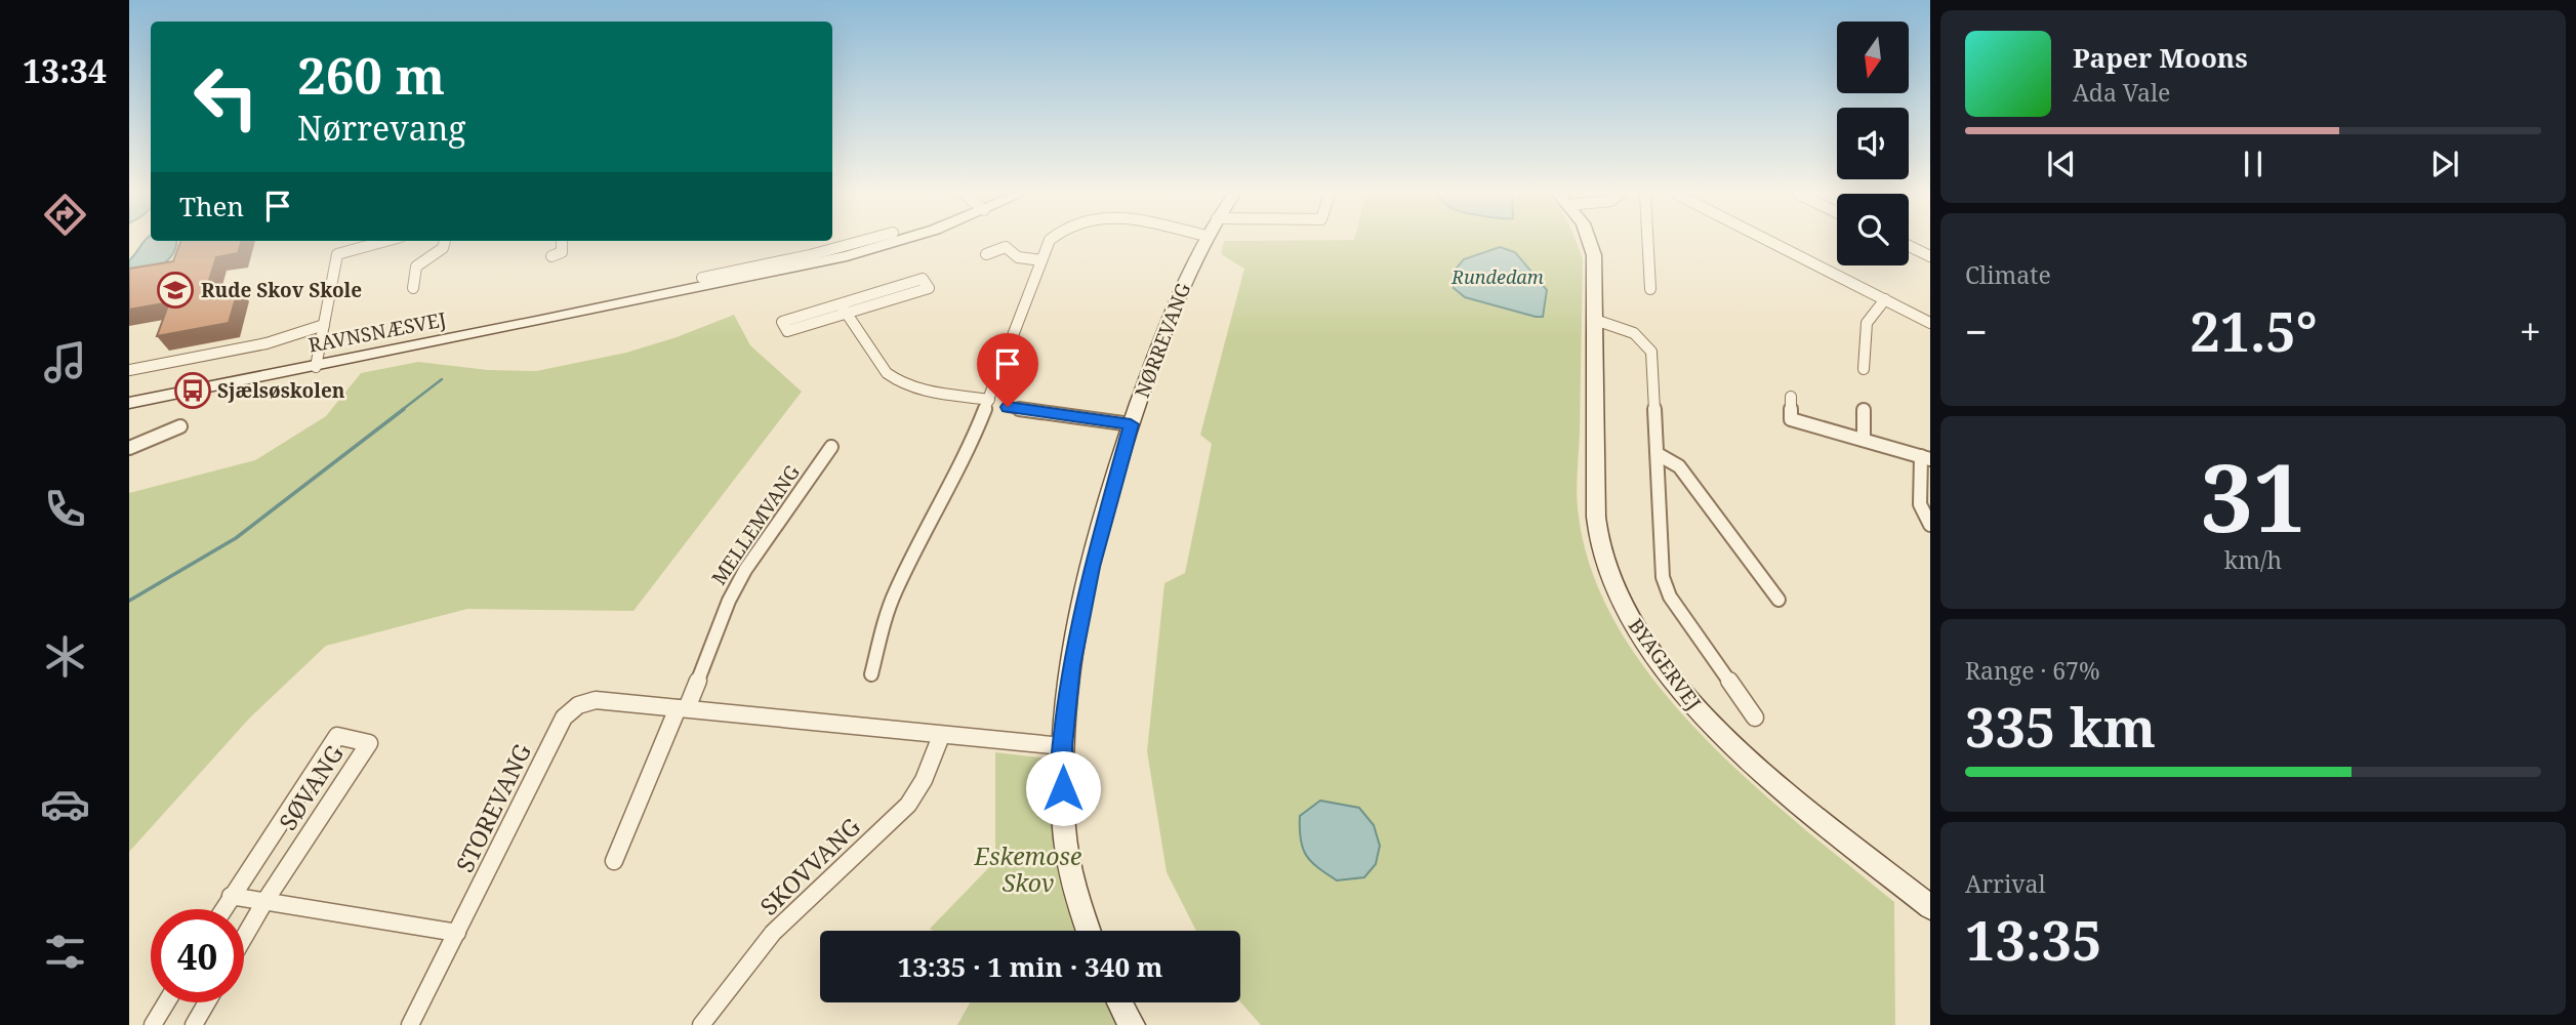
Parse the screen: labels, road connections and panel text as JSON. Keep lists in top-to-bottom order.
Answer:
{
  "streets": {
    "street": [
      "RAVNSNÆSVEJ",
      "NØRREVANG",
      "MELLEMVANG",
      "BYAGERVEJ",
      "SØVANG",
      "STOREVANG",
      "SKOVVANG"
    ]
  },
  "crossings": [
    ["NØRREVANG", "STOREVANG"],
    ["MELLEMVANG", "STOREVANG"],
    ["STOREVANG", "SKOVVANG"]
  ],
  "water": ["Rundedam"],
  "parks": ["Eskemose Skov"],
  "places": {
    "school or university": ["Rude Skov Skole"],
    "bus stop": ["Sjælsøskolen"]
  },
  "north": "bottom",
  "page": {
    "tabs": "13:34",
    "turn": ["260 m", "Nørrevang"],
    "song": ["Paper Moons", "Ada Vale"],
    "then": "Then",
    "tile": [
      "Climate",
      ["31", "km/h"],
      ["Range · 67%", "335 km"],
      ["Arrival", "13:35"]
    ],
    "heat": ["−", "21.5°", "+"],
    "limit": "40",
    "trip": "13:35 · 1 min · 340 m"
  }
}
